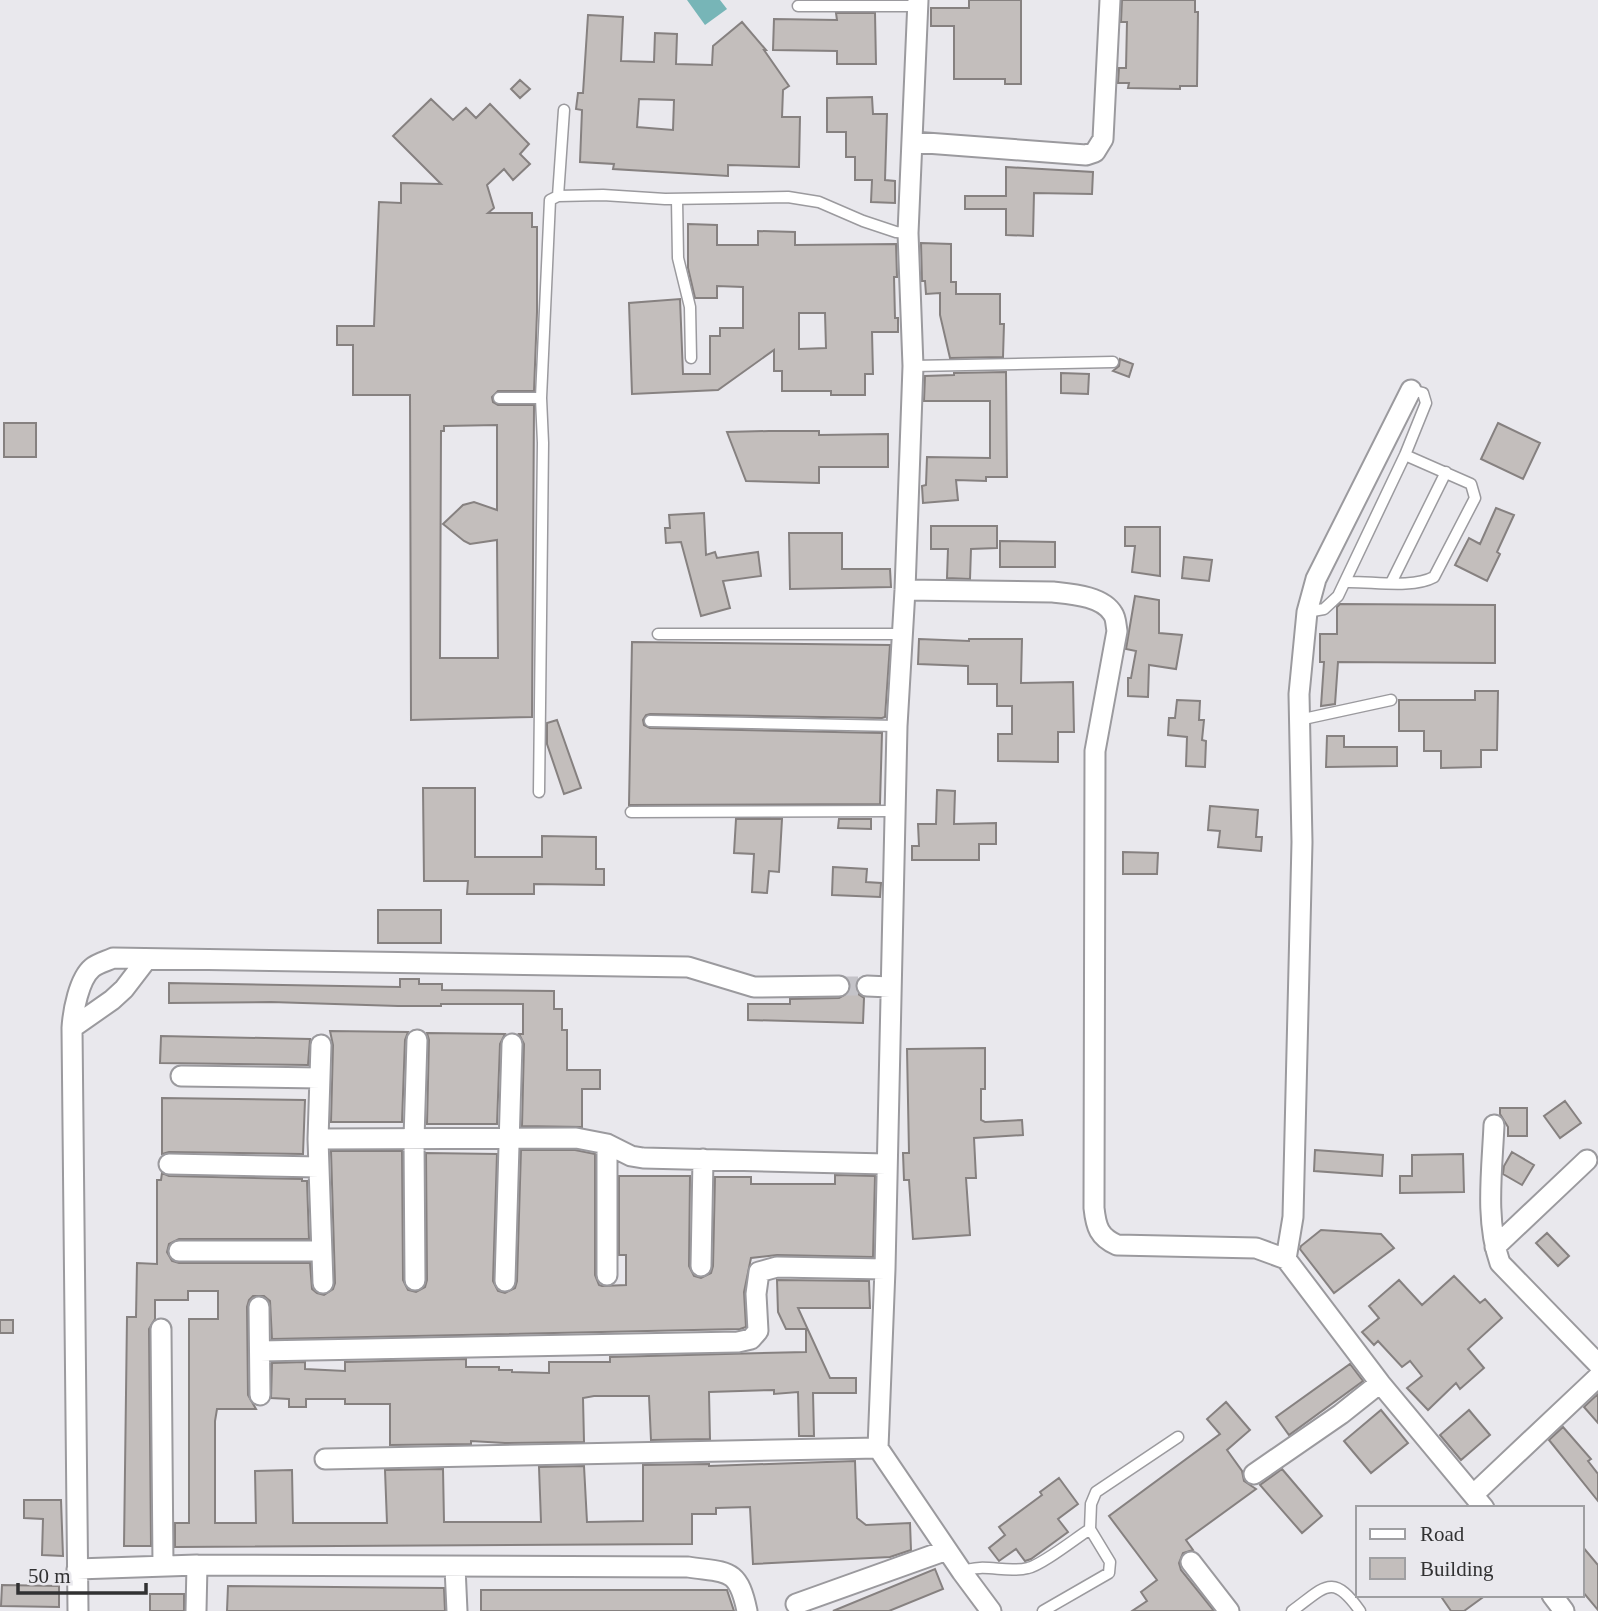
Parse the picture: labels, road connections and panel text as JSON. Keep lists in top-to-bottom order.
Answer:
{
  "legend": ["Road", "Building"],
  "scale_bar": "50 m"
}
